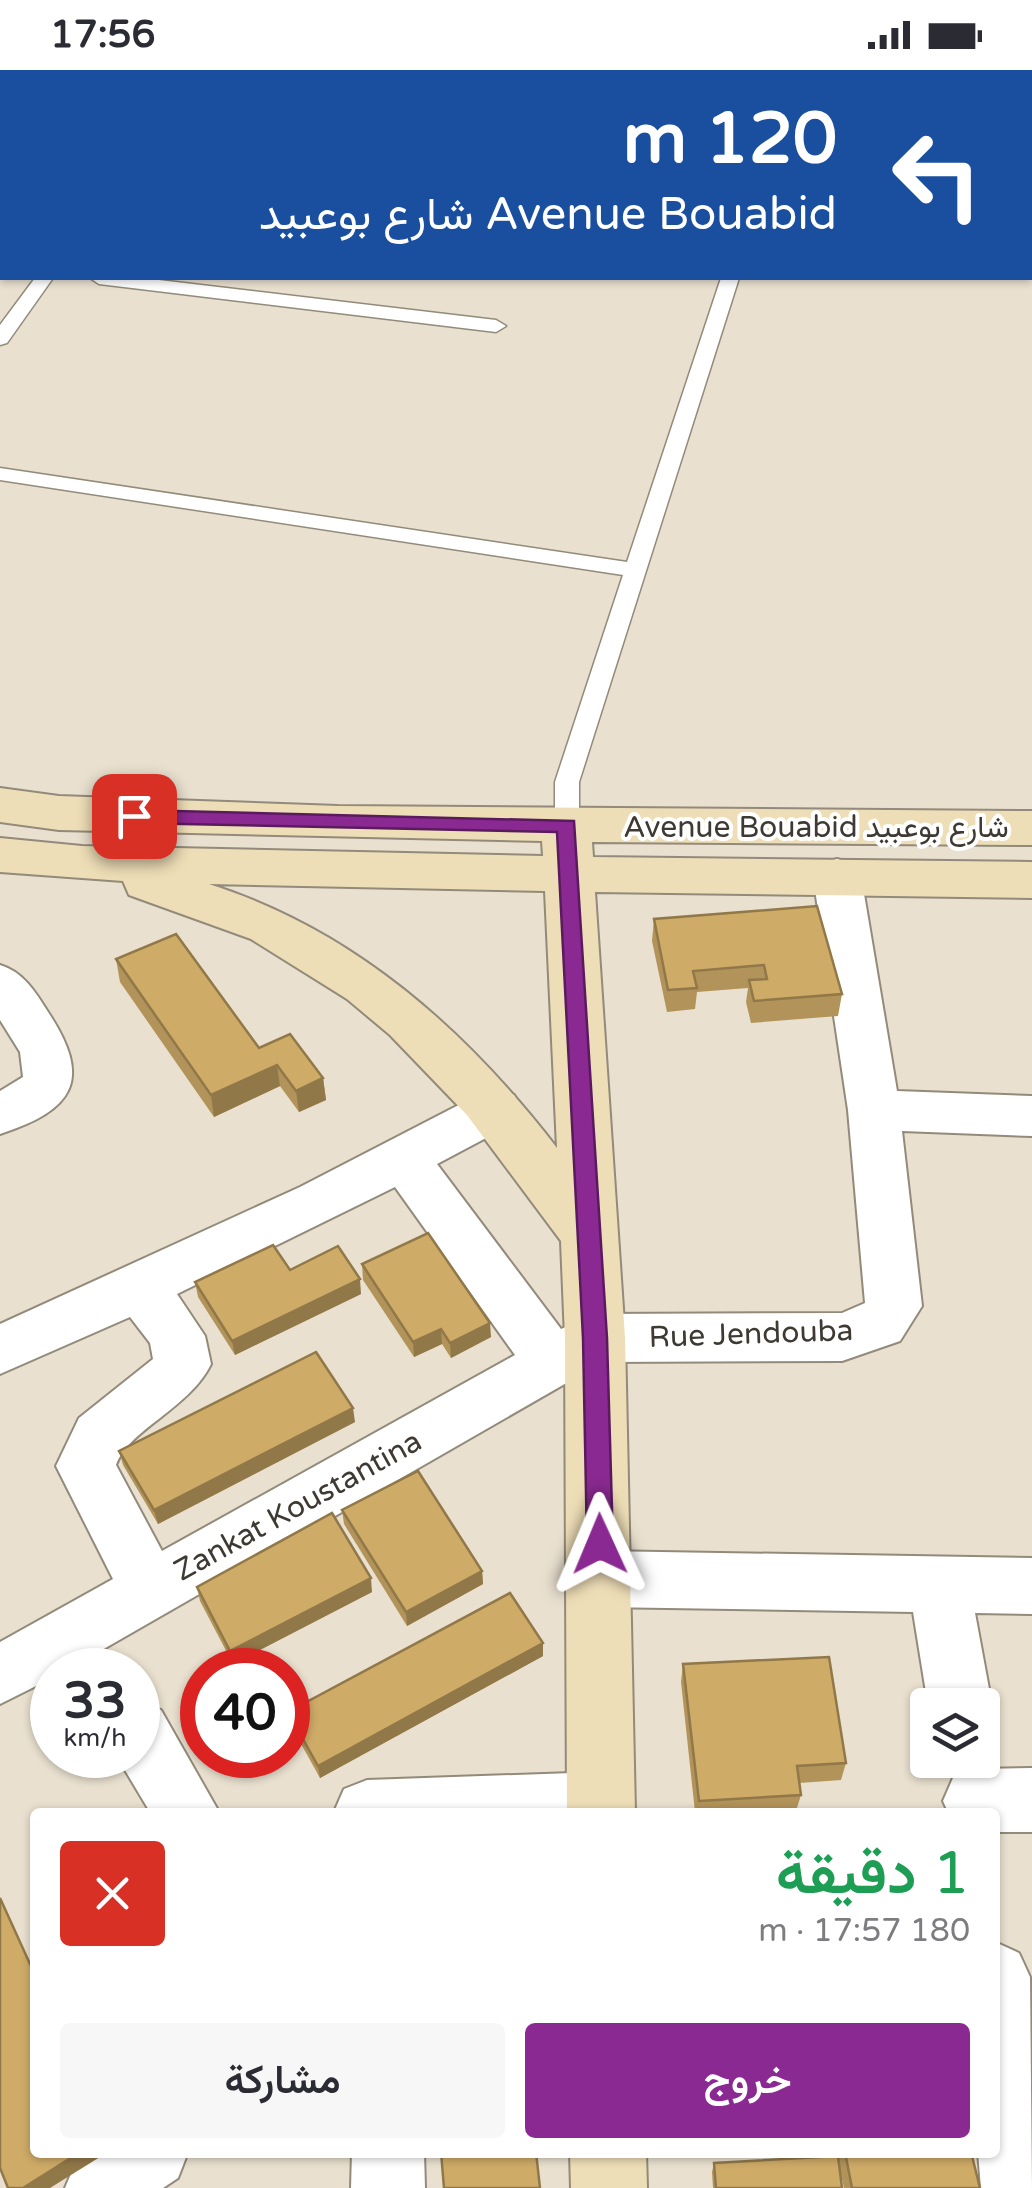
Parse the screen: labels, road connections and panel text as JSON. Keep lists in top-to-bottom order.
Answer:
{
  "streets": {
    "street": ["Avenue Bouabid شارع بوعبيد", "Rue Jendouba", "Zankat Koustantina"]
  },
  "crossings": [
    ["Rue Jendouba", "Zankat Koustantina"]
  ],
  "page": {
    "status": "17:56",
    "turn": ["120 m", "Avenue Bouabid شارع بوعبيد"],
    "speed": "33 km/h",
    "limit": "40",
    "heading": ["1 دقيقة", "180 m · 17:57"],
    "buttons": ["خروج", "مشاركة"]
  }
}
